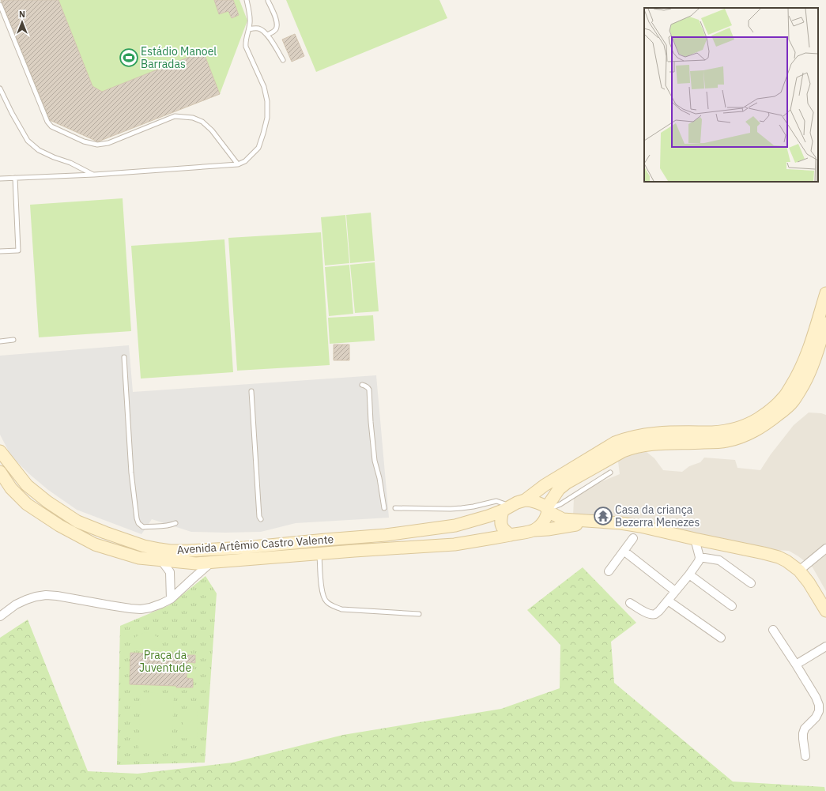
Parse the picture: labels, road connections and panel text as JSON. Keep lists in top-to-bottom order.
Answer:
{
  "streets": {
    "main road": ["Avenida Artêmio Castro Valente"]
  },
  "parks": ["Praça da Juventude"],
  "places": {
    "sports": ["Estádio Manoel Barradas"],
    "temple": ["Casa da criança Bezerra Menezes"]
  },
  "north": "top"
}
